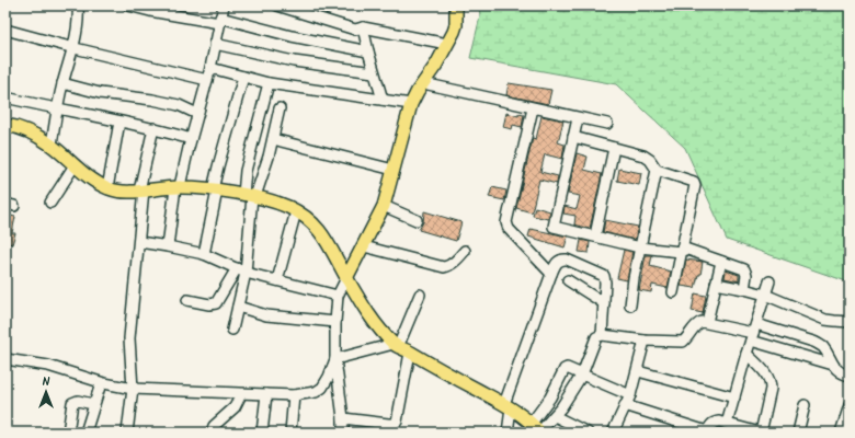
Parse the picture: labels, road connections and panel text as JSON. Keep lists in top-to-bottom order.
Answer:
{
  "north": "top"
}
